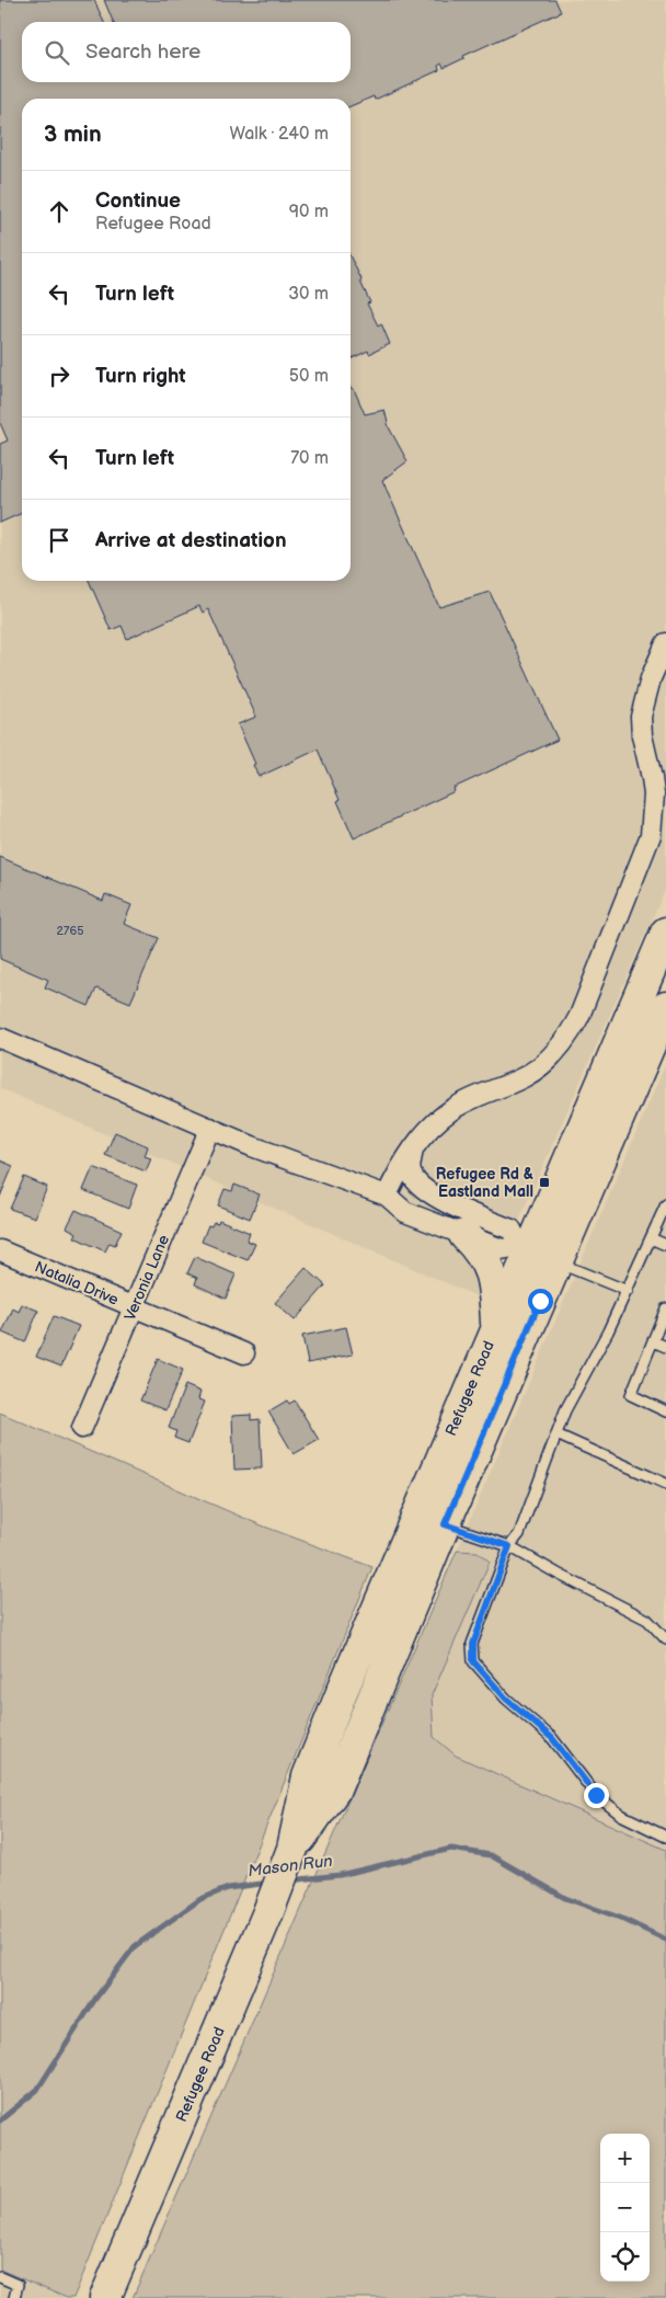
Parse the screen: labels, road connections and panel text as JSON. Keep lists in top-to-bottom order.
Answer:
{
  "streets": {
    "main road": ["Refugee Road"],
    "street": ["Veronia Lane", "Natalia Drive"]
  },
  "crossings": [
    ["Veronia Lane", "Natalia Drive"]
  ],
  "water": ["Mason Run"],
  "places": {
    "transit": ["Refugee Rd & Eastland Mall"]
  },
  "house_numbers": ["2765"],
  "page": {
    "search": "Search here",
    "heading": ["3 min", "Walk · 240 m"],
    "list": [
      ["Continue", "Refugee Road", "90 m"],
      ["Turn left", "30 m"],
      ["Turn right", "50 m"],
      ["Turn left", "70 m"],
      "Arrive at destination"
    ],
    "map_buttons": ["+", "−"]
  }
}
